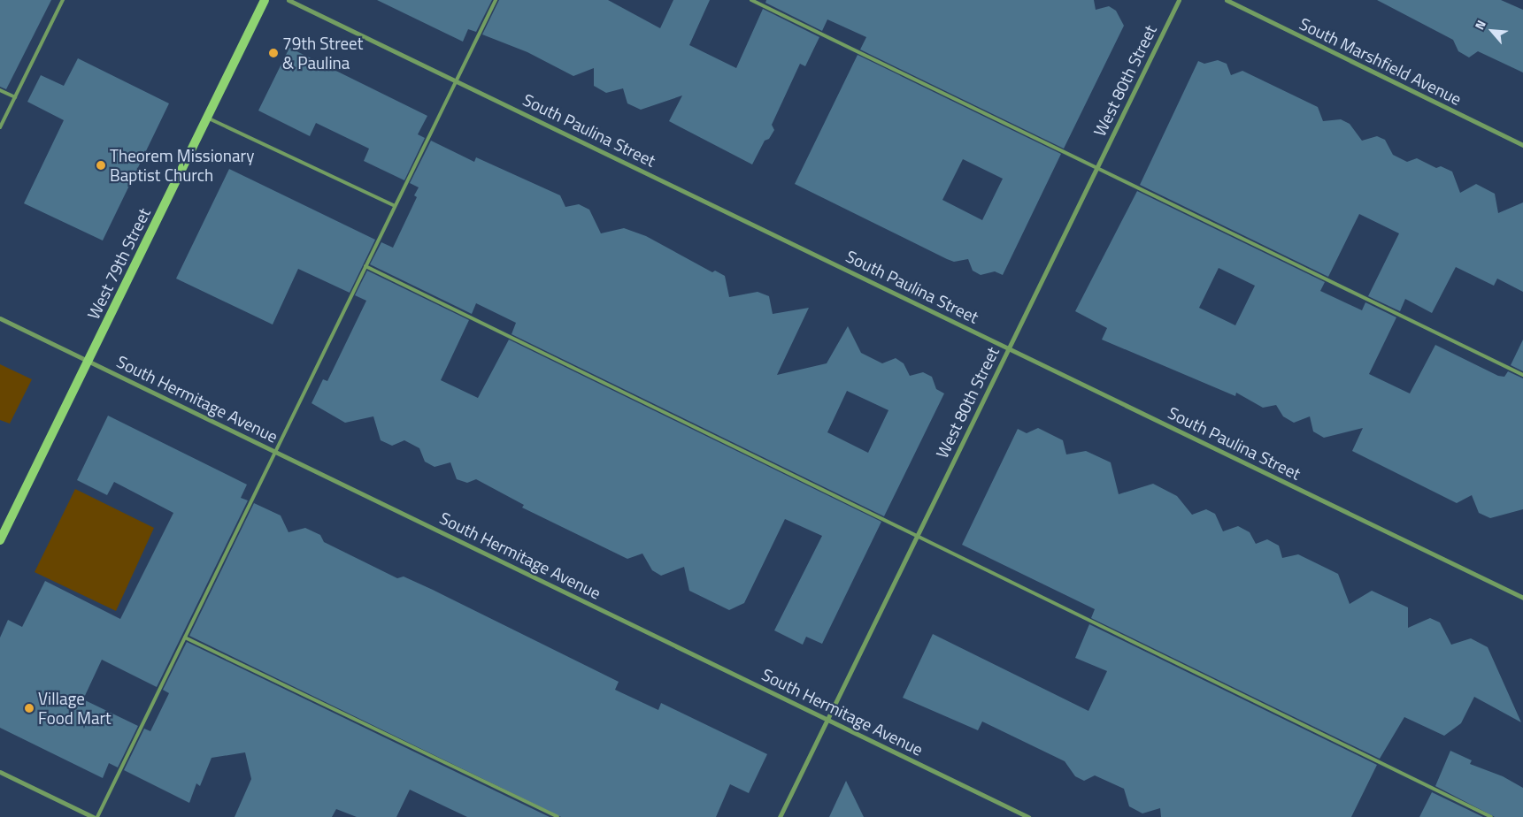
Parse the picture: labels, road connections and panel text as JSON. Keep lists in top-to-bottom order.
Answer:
{
  "streets": {
    "main road": ["West 79th Street"],
    "street": [
      "South Marshfield Avenue",
      "West 80th Street",
      "South Paulina Street",
      "South Hermitage Avenue"
    ]
  },
  "crossings": [
    ["West 80th Street", "South Paulina Street"],
    ["West 80th Street", "South Hermitage Avenue"],
    ["West 79th Street", "South Hermitage Avenue"]
  ],
  "places": ["79th Street & Paulina", "Theorem Missionary Baptist Church", "Village Food Mart"],
  "north": "top left"
}
